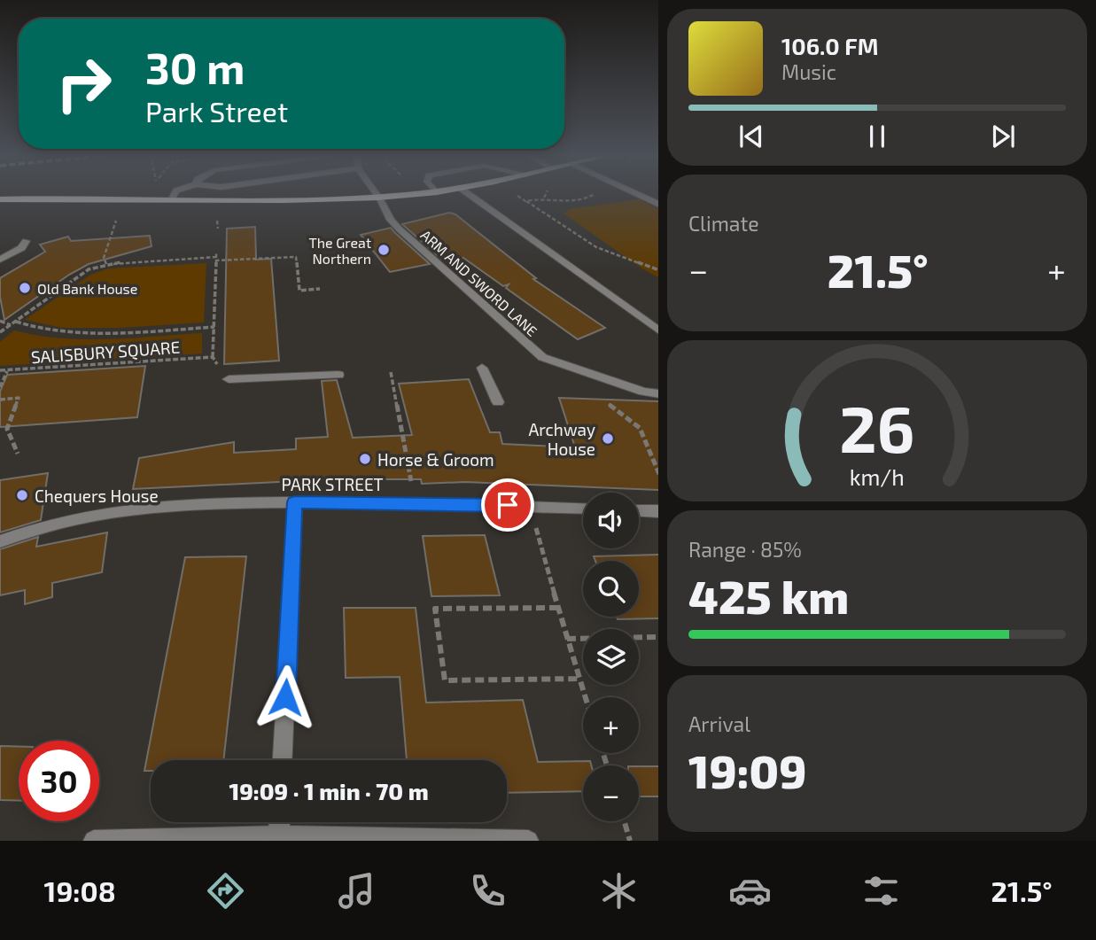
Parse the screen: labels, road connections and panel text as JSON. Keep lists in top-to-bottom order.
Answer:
{
  "streets": {
    "street": ["ARM AND SWORD LANE", "PARK STREET"],
    "path": ["SALISBURY SQUARE"]
  },
  "places": [
    "The Great Northern",
    "Old Bank House",
    "Archway House",
    "Horse & Groom",
    "Chequers House"
  ],
  "page": {
    "turn": ["30 m", "Park Street"],
    "song": ["106.0 FM", "Music"],
    "tile": [
      "Climate",
      ["Range · 85%", "425 km"],
      ["Arrival", "19:09"]
    ],
    "heat": ["−", "21.5°", "+"],
    "map_buttons": ["+", "−"],
    "limit": "30",
    "trip": "19:09 · 1 min · 70 m",
    "tabs": ["19:08", "21.5°"],
    "gauge": ["26", "km/h"]
  }
}
